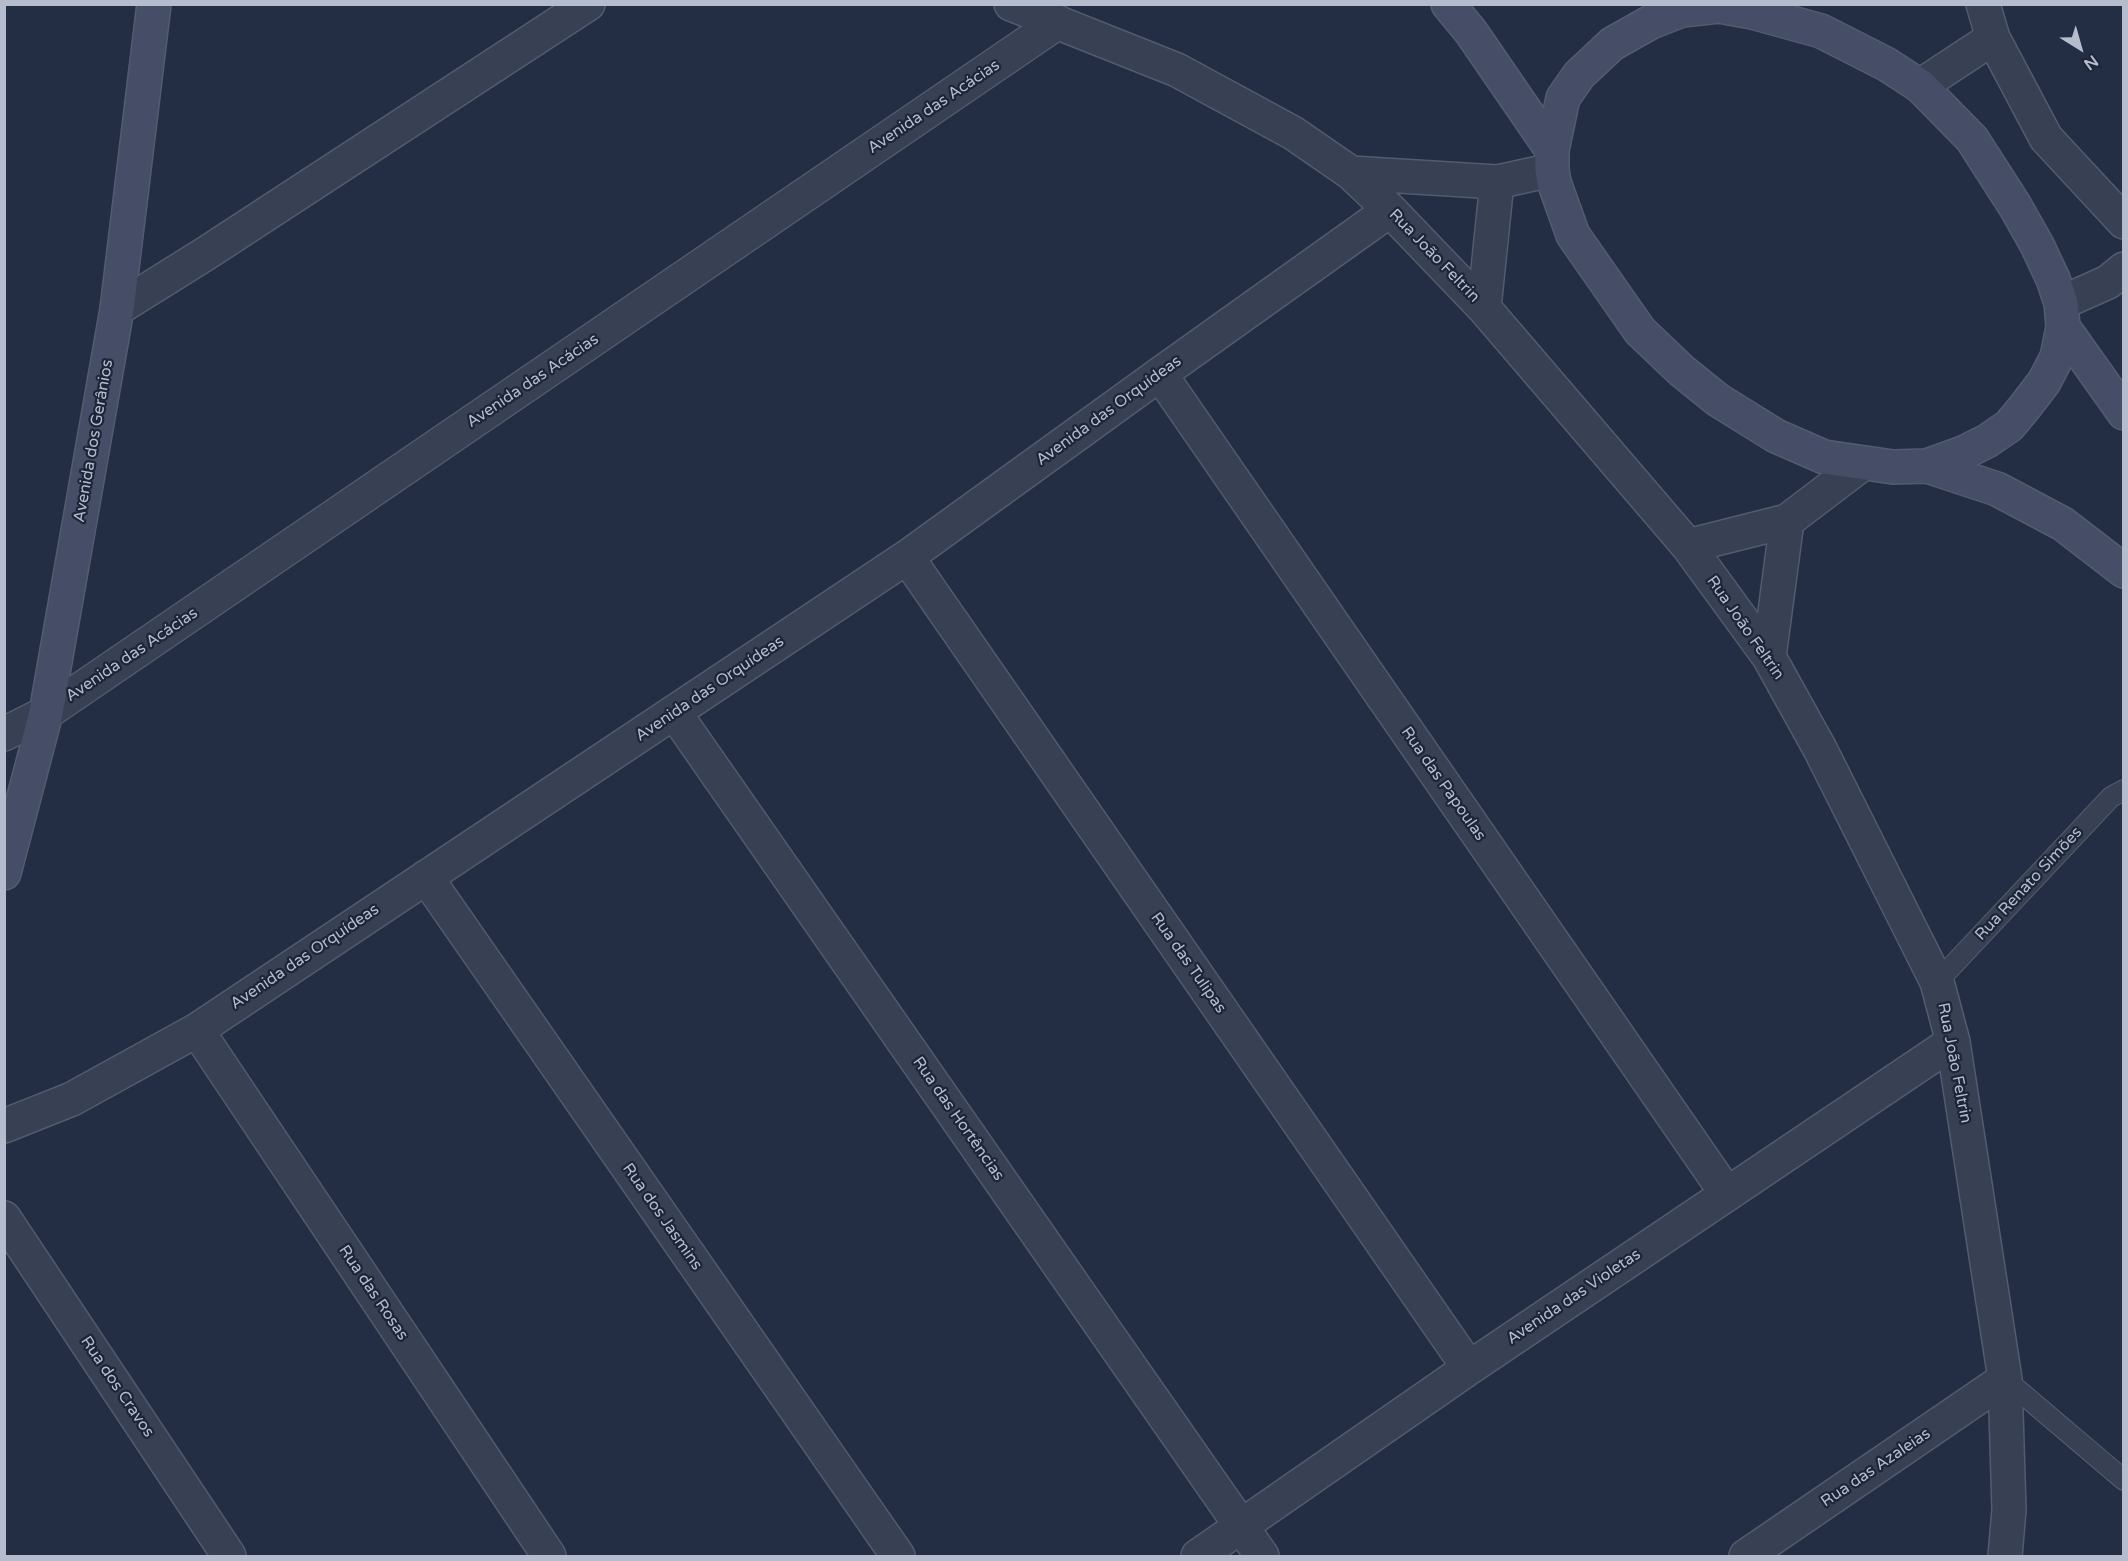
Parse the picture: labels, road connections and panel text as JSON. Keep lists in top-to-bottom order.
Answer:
{
  "streets": {
    "main road": ["Avenida dos Gerânios"],
    "street": [
      "Avenida das Acácias",
      "Rua João Feltrin",
      "Avenida das Orquídeas",
      "Rua das Papoulas",
      "Rua das Tulipas",
      "Rua das Hortências",
      "Rua dos Jasmins",
      "Rua das Rosas",
      "Avenida das Violetas",
      "Rua dos Cravos",
      "Rua das Azaleias"
    ],
    "lane": ["Rua Renato Simões"]
  },
  "crossings": [
    ["Avenida das Acácias", "Rua João Feltrin"],
    ["Avenida das Acácias", "Avenida dos Gerânios"],
    ["Rua João Feltrin", "Avenida das Orquídeas"],
    ["Rua João Feltrin", "Rua Renato Simões"],
    ["Rua João Feltrin", "Avenida das Violetas"],
    ["Rua João Feltrin", "Rua das Azaleias"],
    ["Avenida das Orquídeas", "Rua das Papoulas"],
    ["Avenida das Orquídeas", "Rua das Tulipas"],
    ["Avenida das Orquídeas", "Rua das Hortências"],
    ["Avenida das Orquídeas", "Rua dos Jasmins"],
    ["Avenida das Orquídeas", "Rua das Rosas"],
    ["Rua das Papoulas", "Avenida das Violetas"],
    ["Rua das Tulipas", "Avenida das Violetas"],
    ["Rua das Hortências", "Avenida das Violetas"]
  ],
  "north": "bottom right"
}
